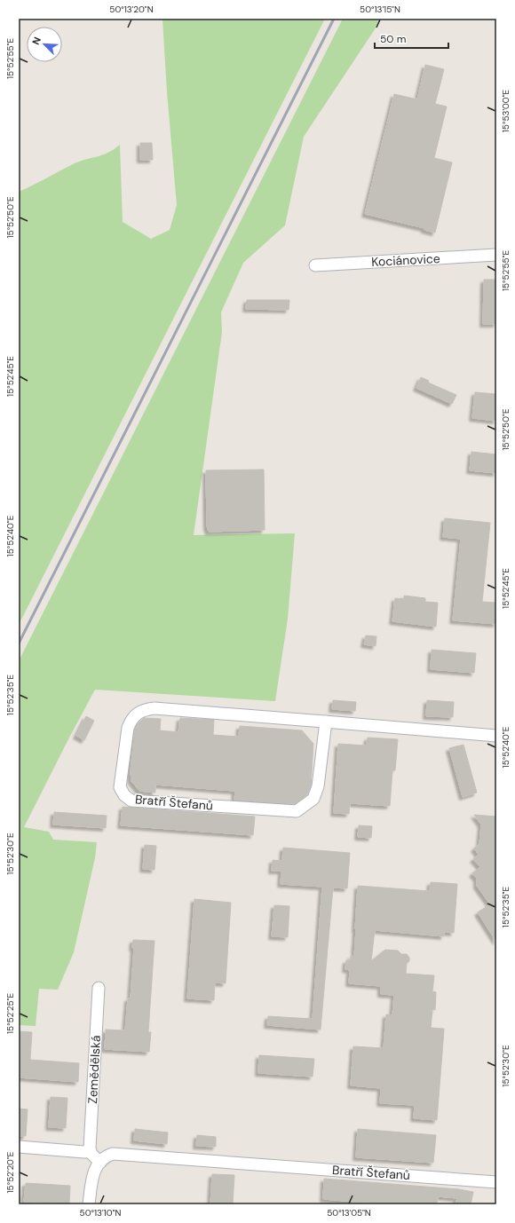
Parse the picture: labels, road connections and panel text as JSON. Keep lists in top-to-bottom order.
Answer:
{
  "streets": {
    "street": ["Kociánovice", "Bratří Štefanů", "Zemědělská"]
  },
  "scale_bar": "50 m",
  "north": "top left",
  "coordinates": [
    "50°13'20\"N",
    "50°13'15\"N",
    "15°52'55\"E",
    "15°53'00\"E",
    "15°52'50\"E",
    "15°52'45\"E",
    "15°52'40\"E",
    "15°52'35\"E",
    "15°52'30\"E",
    "15°52'25\"E",
    "15°52'20\"E",
    "50°13'10\"N",
    "50°13'05\"N"
  ]
}
